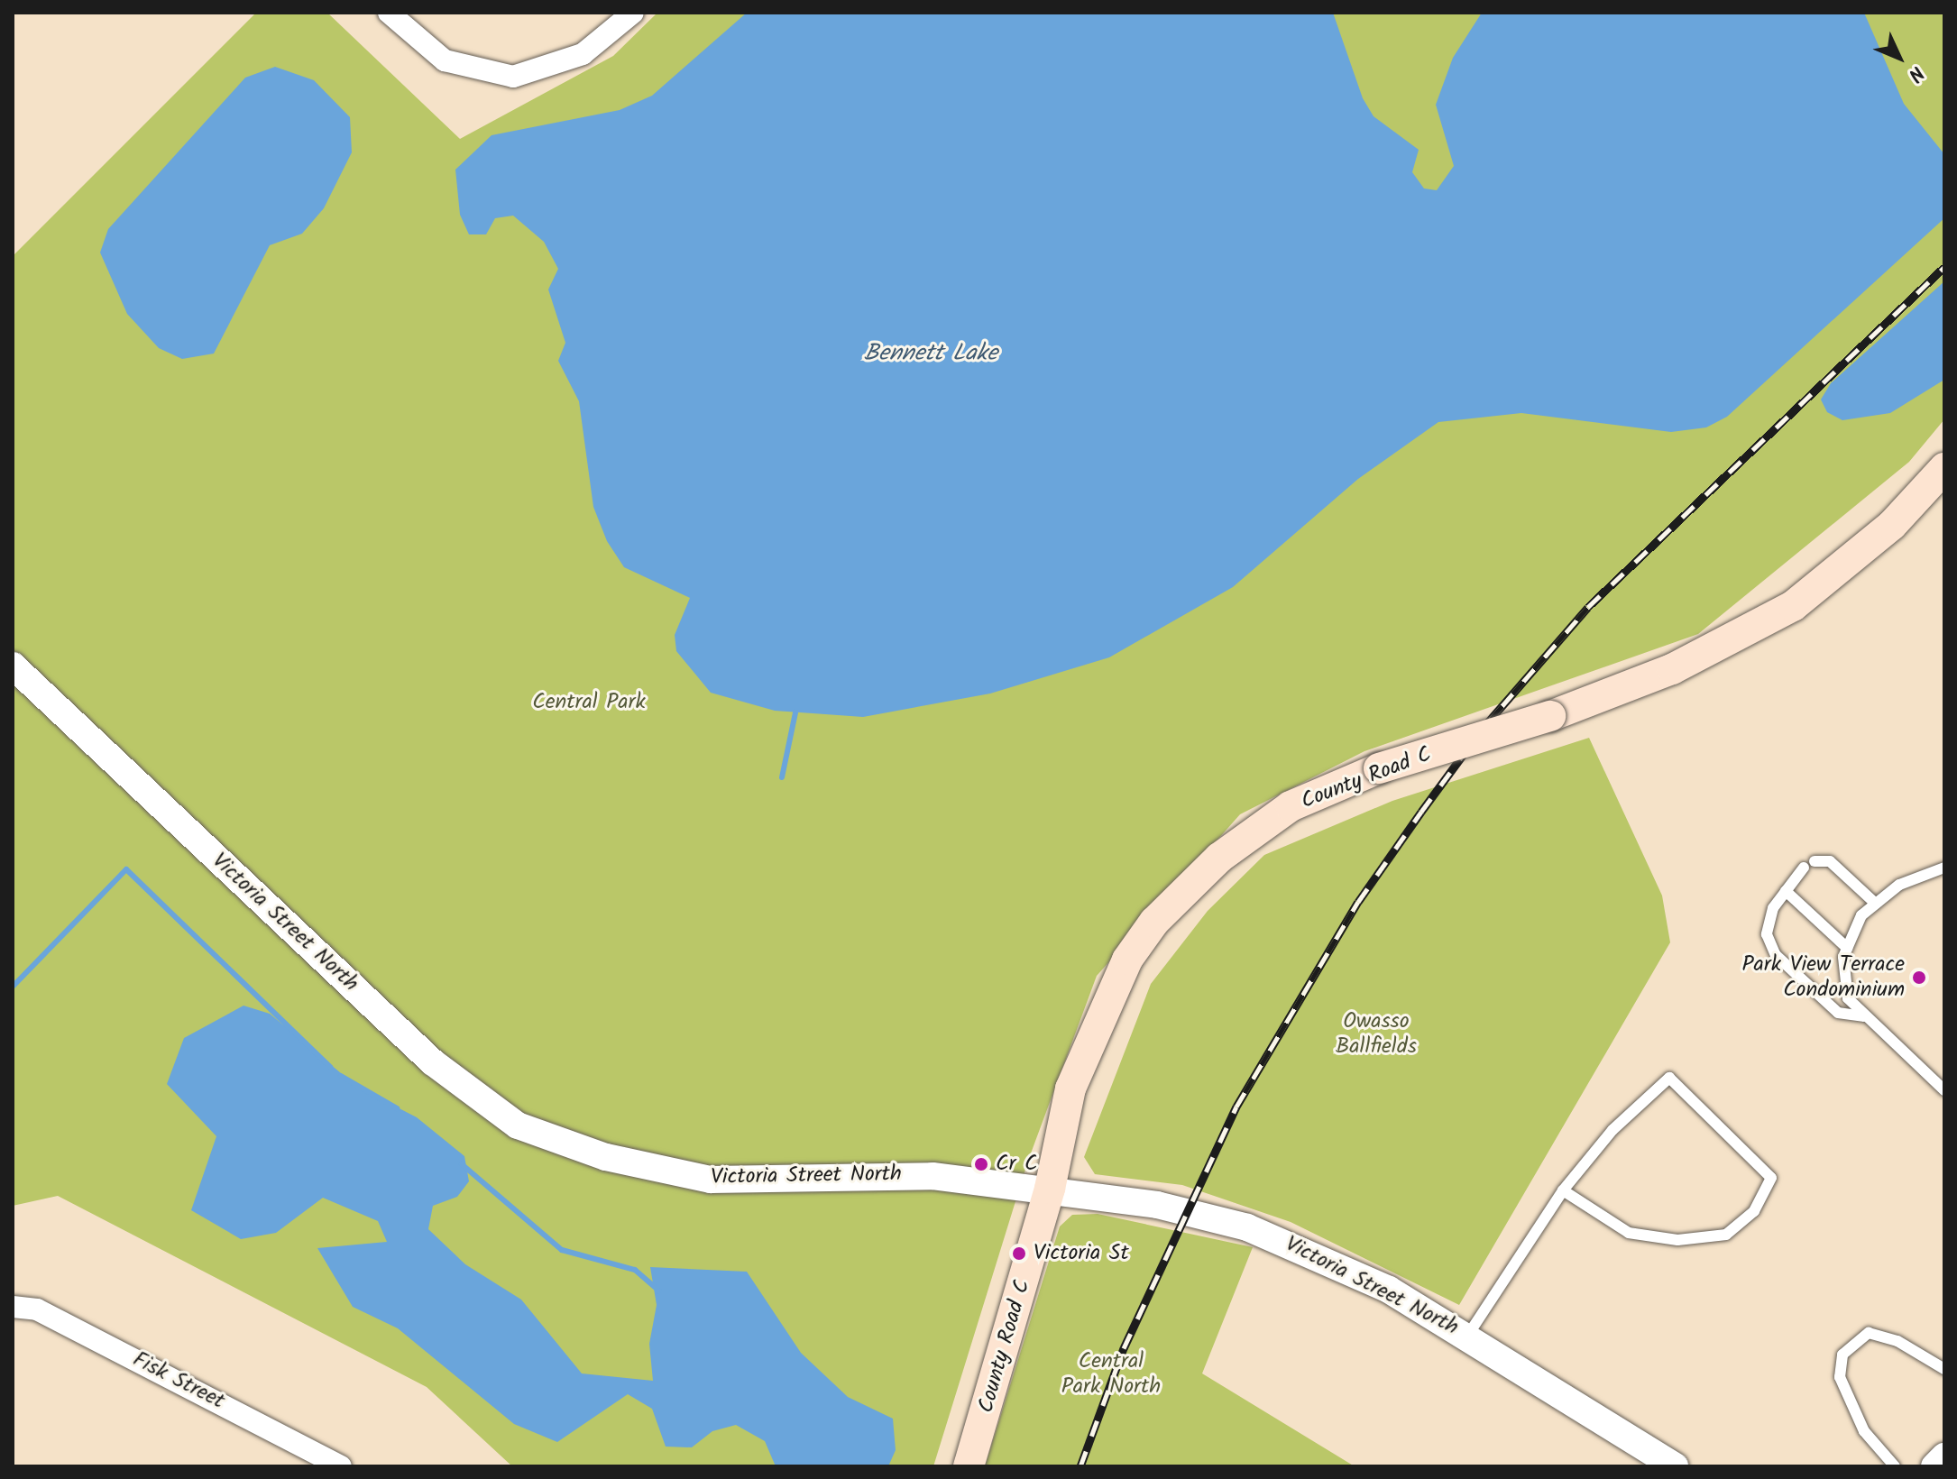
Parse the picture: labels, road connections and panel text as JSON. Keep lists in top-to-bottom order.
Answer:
{
  "streets": {
    "main road": ["County Road C"],
    "street": ["Victoria Street North", "Fisk Street"]
  },
  "crossings": [
    ["County Road C", "Victoria Street North"]
  ],
  "water": ["Bennett Lake"],
  "parks": ["Central Park", "Owasso Ballfields", "Central Park North"],
  "places": ["Park View Terrace Condominium", "Cr C", "Victoria St"],
  "north": "bottom right"
}
